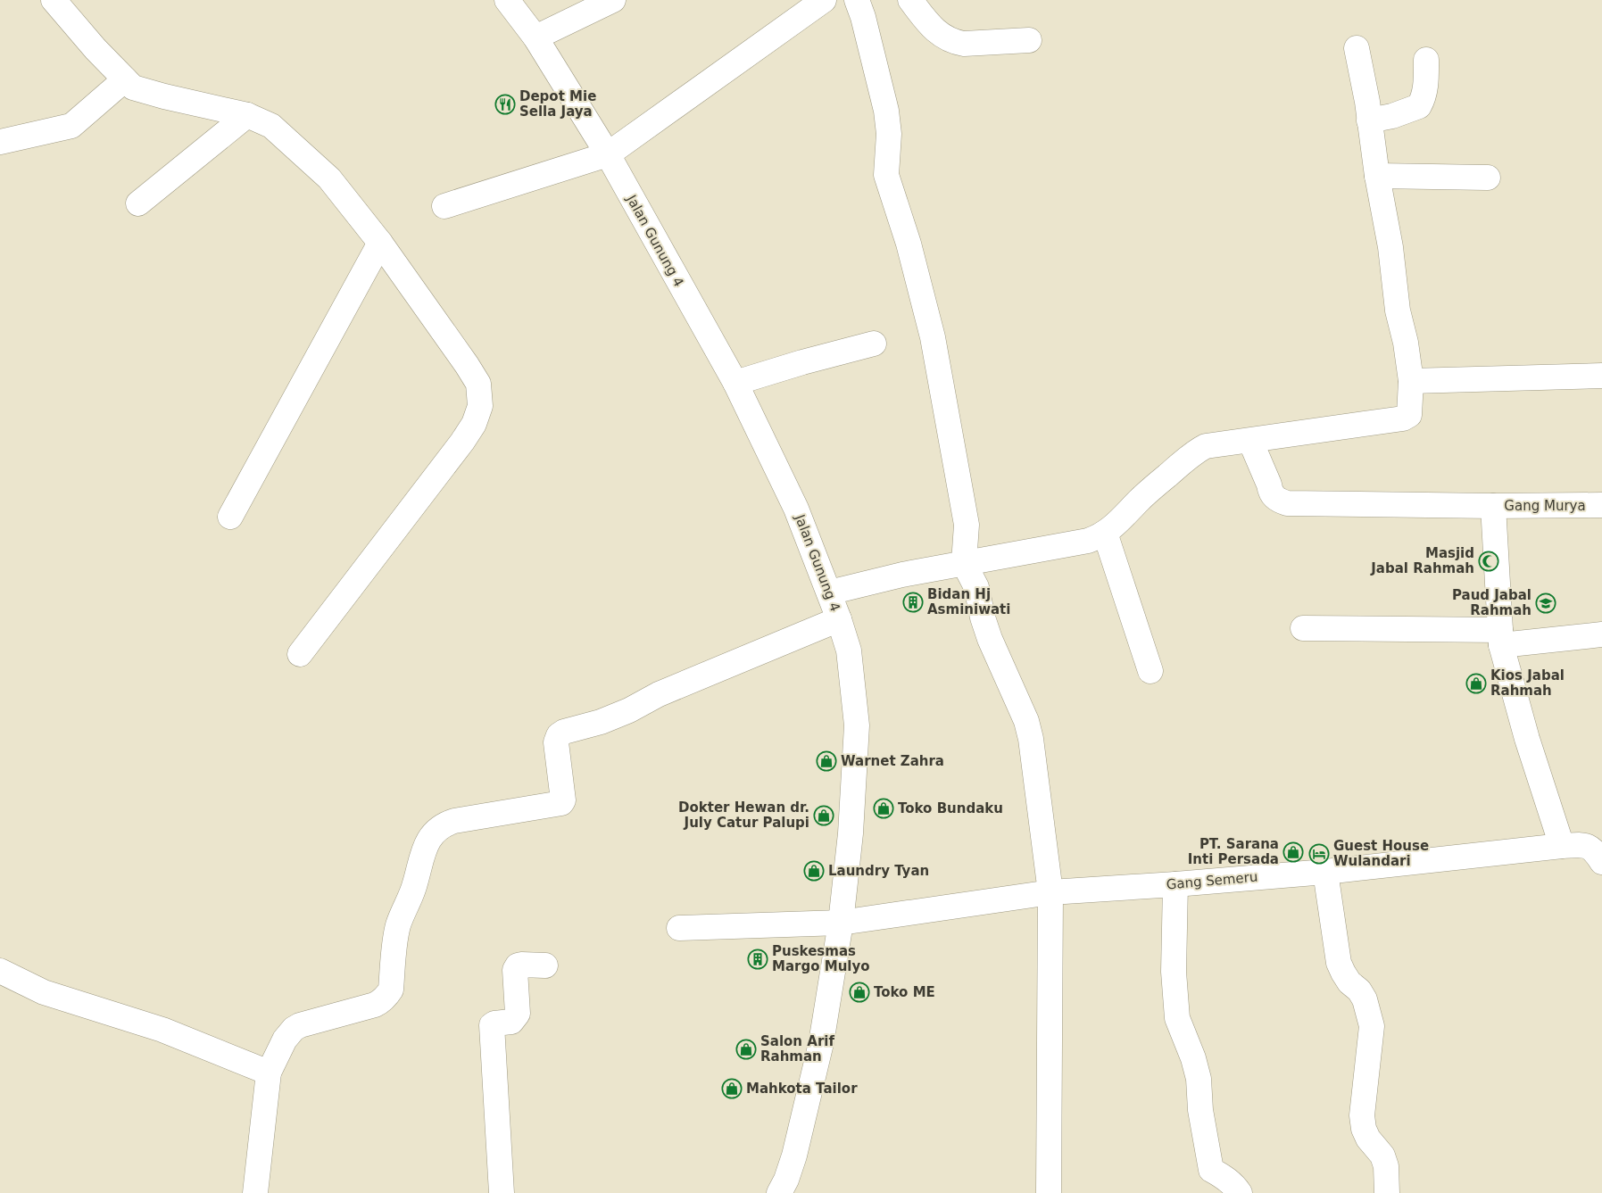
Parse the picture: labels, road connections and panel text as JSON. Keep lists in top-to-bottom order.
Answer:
{
  "streets": {
    "street": ["Jalan Gunung 4", "Gang Murya", "Gang Semeru"]
  },
  "crossings": [
    ["Jalan Gunung 4", "Gang Semeru"],
    ["Gang Murya", "Gang Semeru"]
  ],
  "places": {
    "restaurant": ["Depot Mie Sella Jaya"],
    "mosque": ["Masjid Jabal Rahmah"],
    "building": ["Bidan Hj Asminiwati", "Puskesmas Margo Mulyo"],
    "school or university": ["Paud Jabal Rahmah"],
    "shop": [
      "Kios Jabal Rahmah",
      "Warnet Zahra",
      "Toko Bundaku",
      "Dokter Hewan dr. July Catur Palupi",
      "PT. Sarana Inti Persada",
      "Laundry Tyan",
      "Toko ME",
      "Salon Arif Rahman",
      "Mahkota Tailor"
    ],
    "hotel": ["Guest House Wulandari"]
  }
}
